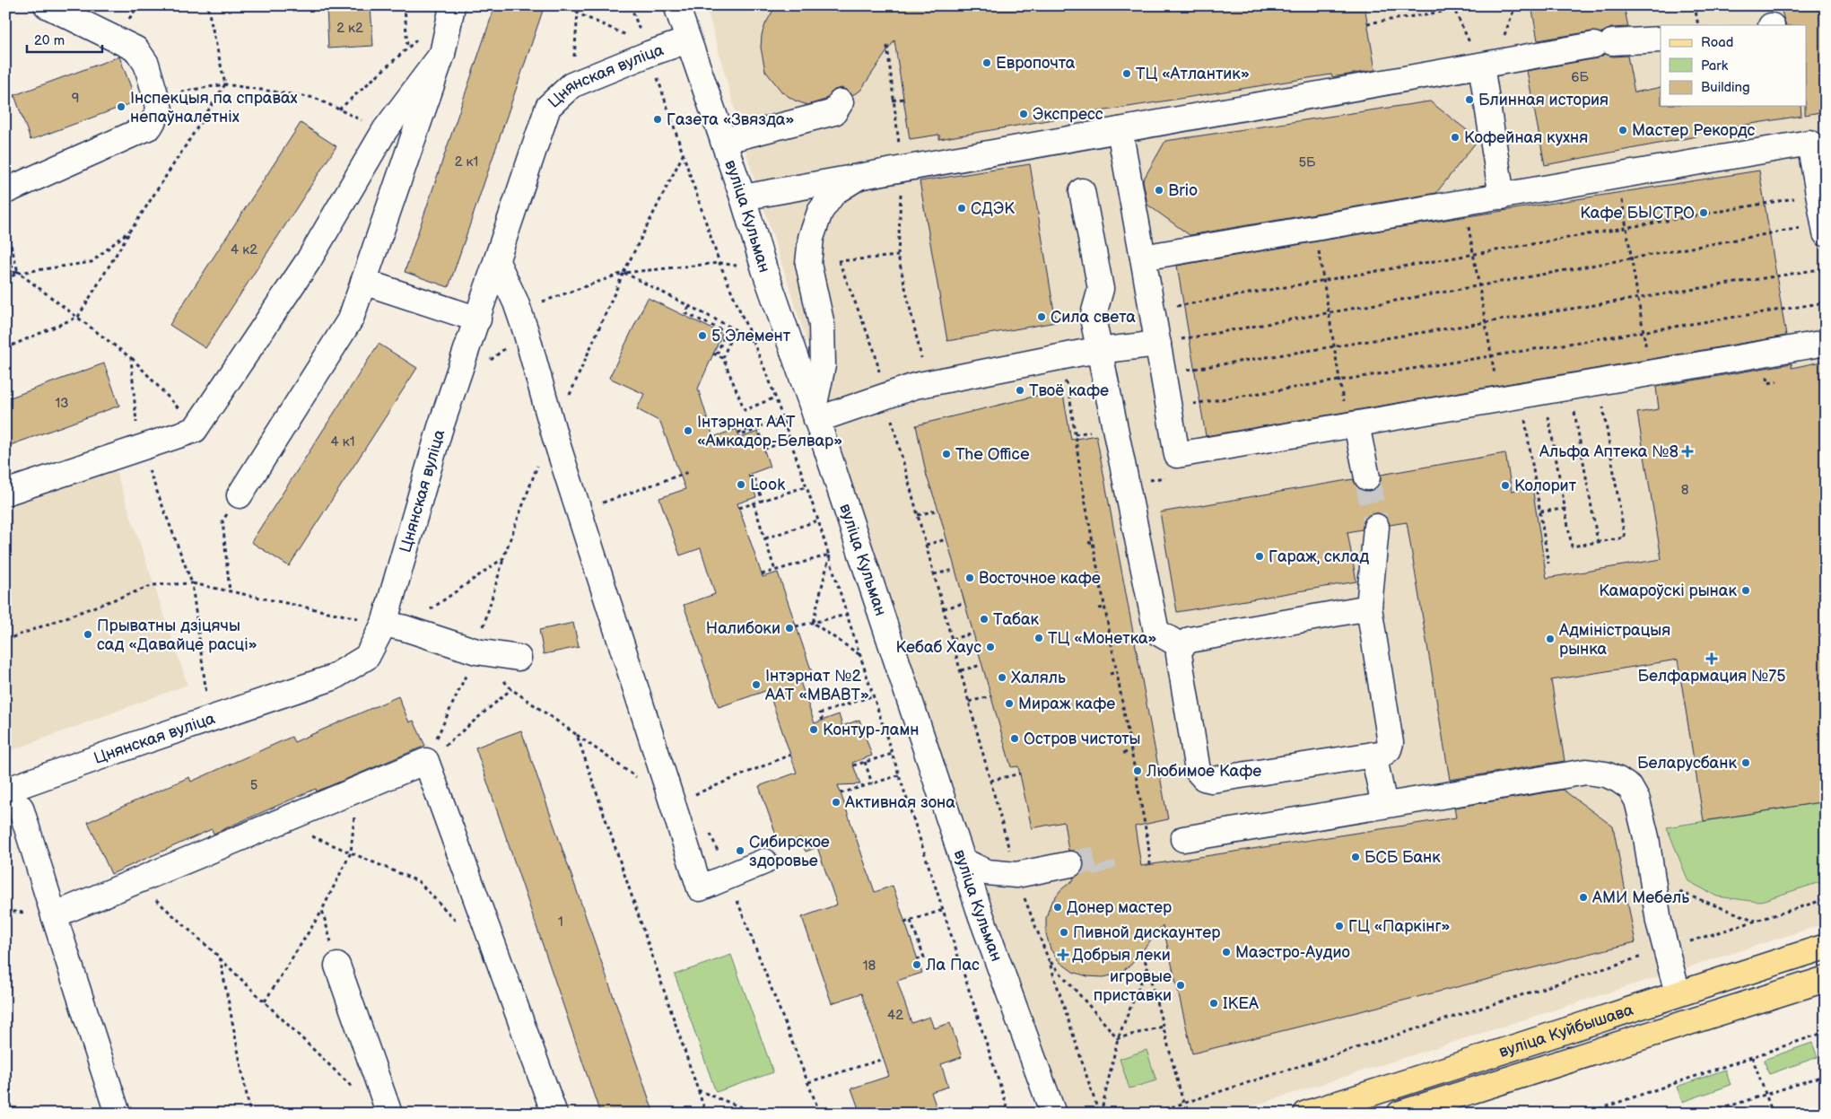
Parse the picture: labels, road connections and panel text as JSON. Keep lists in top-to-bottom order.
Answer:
{
  "streets": {
    "main road": ["вуліца Куйбышава"],
    "street": ["Цнянская вуліца", "вуліца Кульман"]
  },
  "crossings": [
    ["Цнянская вуліца", "вуліца Кульман"]
  ],
  "places": {
    "other": [
      "Европочта",
      "ТЦ «Атлантик»",
      "Блинная история",
      "Інспекцыя па справах непаўналетніх",
      "Экспресс",
      "Газета «Звязда»",
      "Мастер Рекордс",
      "Кофейная кухня",
      "Brio",
      "СДЭК",
      "Кафе БЫСТРО",
      "Сила света",
      "5 Элемент",
      "Твоё кафе",
      "Інтэрнат ААТ «Амкадор-Белвар»",
      "The Office",
      "Look",
      "Колорит",
      "Гараж, склад",
      "Восточное кафе",
      "Камароўскі рынак",
      "Табак",
      "Налибоки",
      "Прыватны дзіцячы сад «Давайце расці»",
      "ТЦ «Монетка»",
      "Адміністрацыя рынка",
      "Кебаб Хаус",
      "Халяль",
      "Інтэрнат №2 ААТ «МВАВТ»",
      "Мираж кафе",
      "Контур-ламн",
      "Остров чистоты",
      "Беларусбанк",
      "Любимое Кафе",
      "Активная зона",
      "Сибирское здоровье",
      "БСБ Банк",
      "АМИ Мебель",
      "Донер мастер",
      "ГЦ «Паркінг»",
      "Пивной дискаунтер",
      "Маэстро-Аудио",
      "Ла Пас",
      "игровые приставки",
      "IKEA"
    ],
    "health": ["Альфа Аптека №8", "Белфармация №75", "Добрыя леки"]
  },
  "house_numbers": [
    "2 к2",
    "6Б",
    "9",
    "2 к1",
    "5Б",
    "4 к2",
    "13",
    "4 к1",
    "8",
    "5",
    "1",
    "18",
    "42"
  ],
  "legend": ["Road", "Park", "Building"],
  "scale_bar": "20 m"
}
